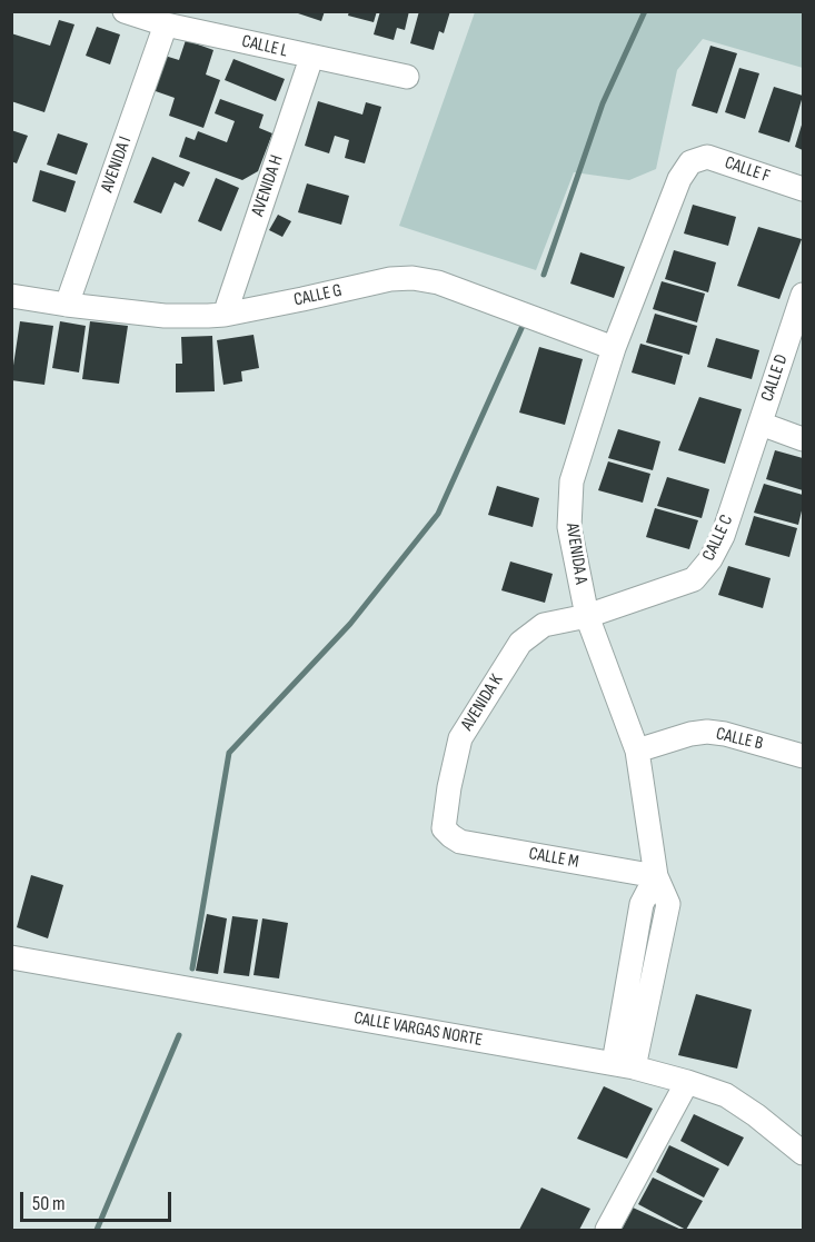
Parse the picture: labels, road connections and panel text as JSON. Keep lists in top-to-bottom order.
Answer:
{
  "streets": {
    "street": [
      "CALLE L",
      "AVENIDA I",
      "CALLE F",
      "AVENIDA H",
      "CALLE G",
      "CALLE D",
      "CALLE C",
      "AVENIDA A",
      "AVENIDA K",
      "CALLE B",
      "CALLE M",
      "CALLE VARGAS NORTE"
    ]
  },
  "crossings": [
    ["CALLE L", "AVENIDA I"],
    ["CALLE L", "AVENIDA H"],
    ["AVENIDA I", "CALLE G"],
    ["CALLE F", "AVENIDA A"],
    ["AVENIDA H", "CALLE G"],
    ["CALLE G", "AVENIDA A"],
    ["CALLE D", "CALLE C"],
    ["CALLE C", "AVENIDA A"],
    ["CALLE C", "AVENIDA K"],
    ["AVENIDA A", "AVENIDA K"],
    ["AVENIDA A", "CALLE B"],
    ["AVENIDA A", "CALLE M"],
    ["AVENIDA A", "CALLE VARGAS NORTE"],
    ["AVENIDA K", "CALLE M"]
  ],
  "scale_bar": "50 m"
}
